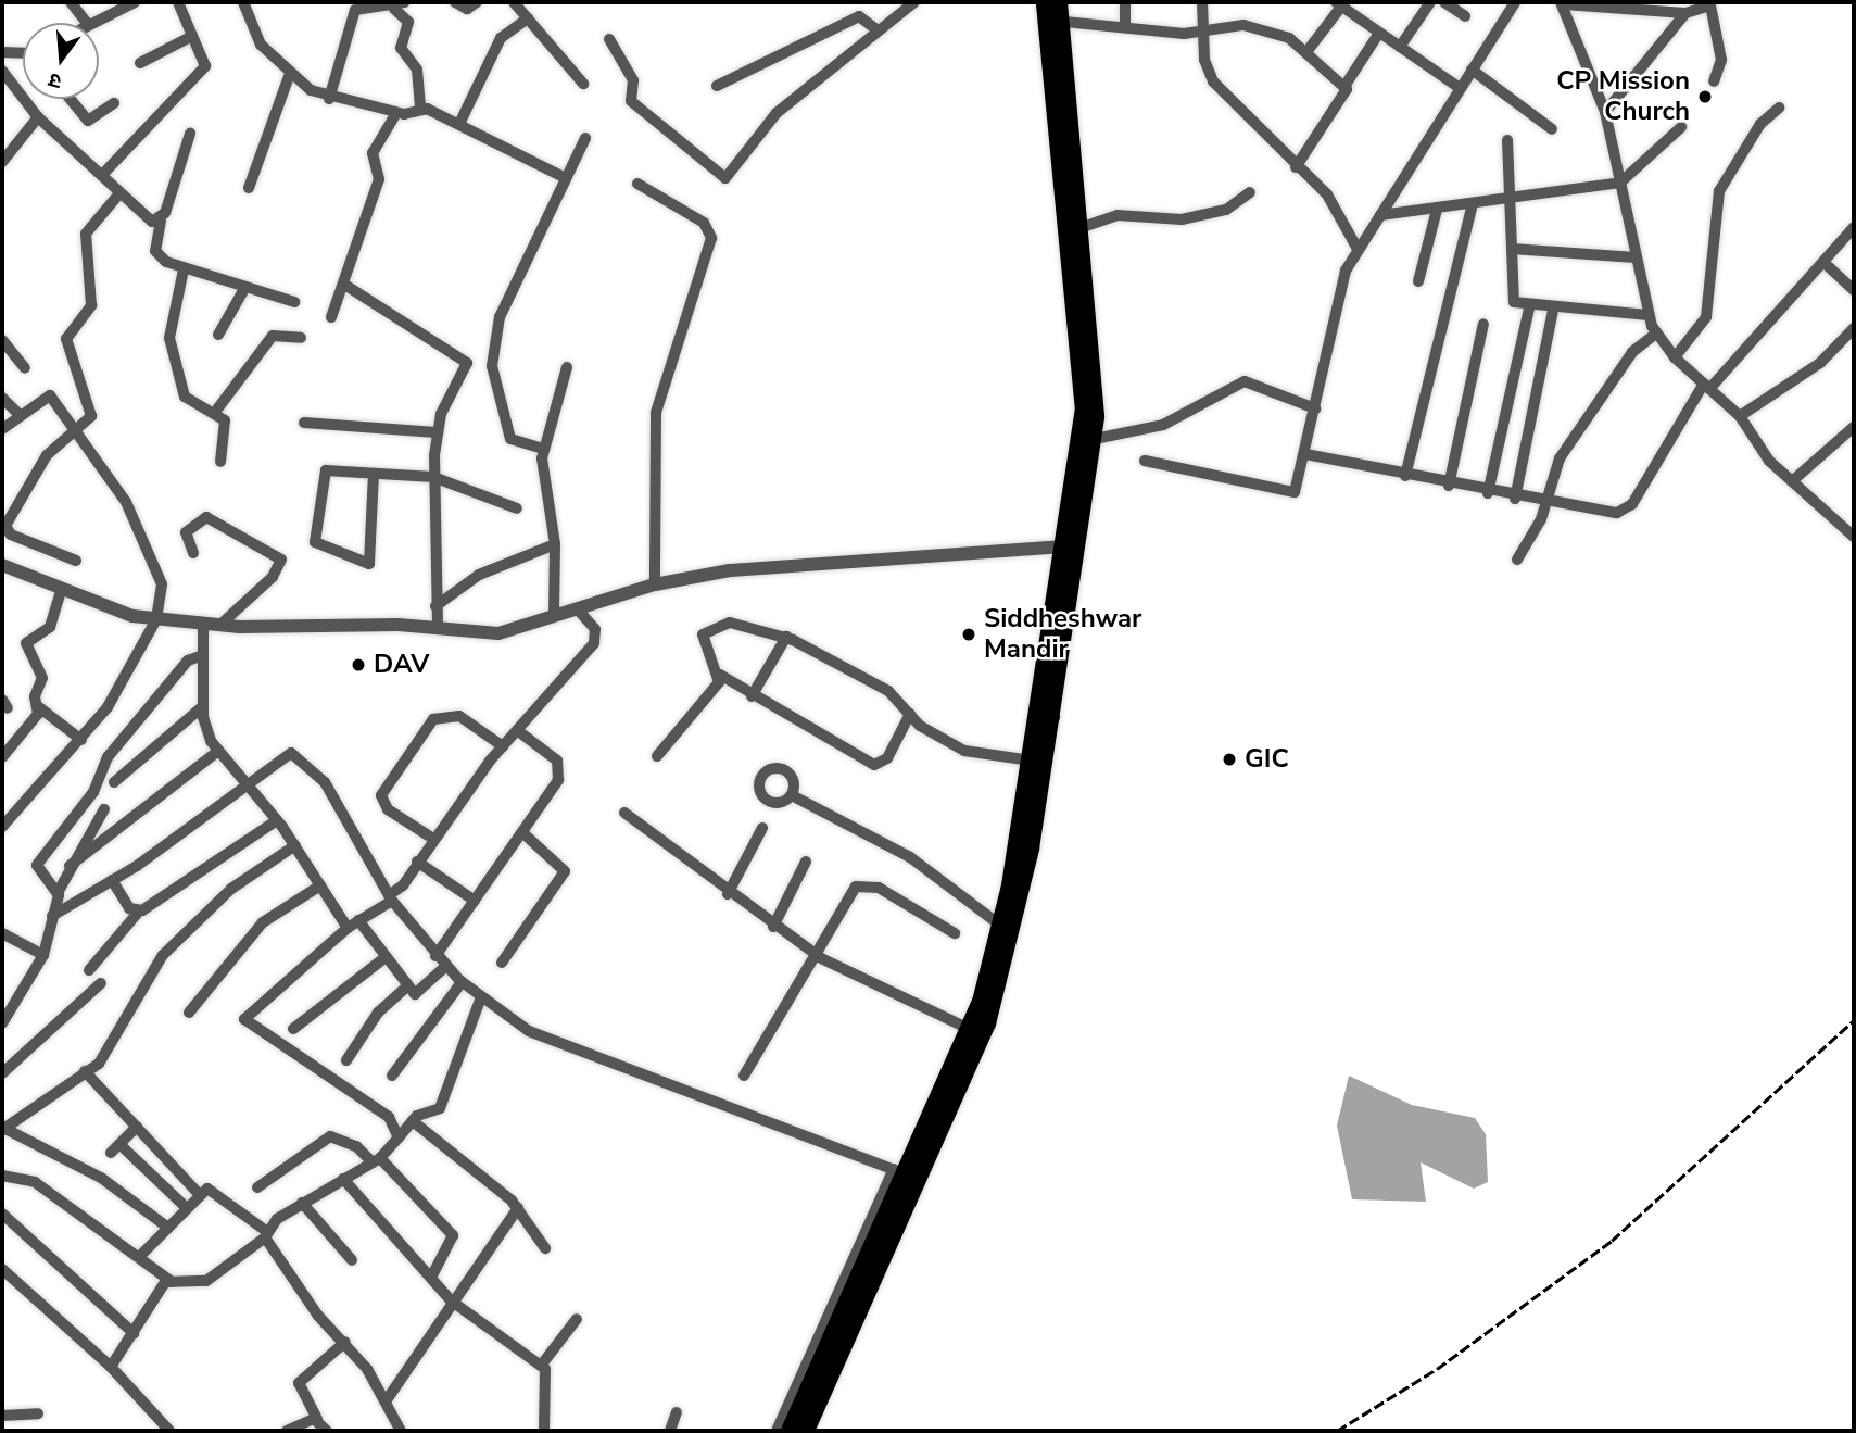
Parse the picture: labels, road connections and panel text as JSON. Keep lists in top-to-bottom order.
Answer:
{
  "places": [
    "CP Mission Church",
    "Siddheshwar Mandir",
    "DAV",
    "GIC"
  ],
  "north": "bottom"
}
